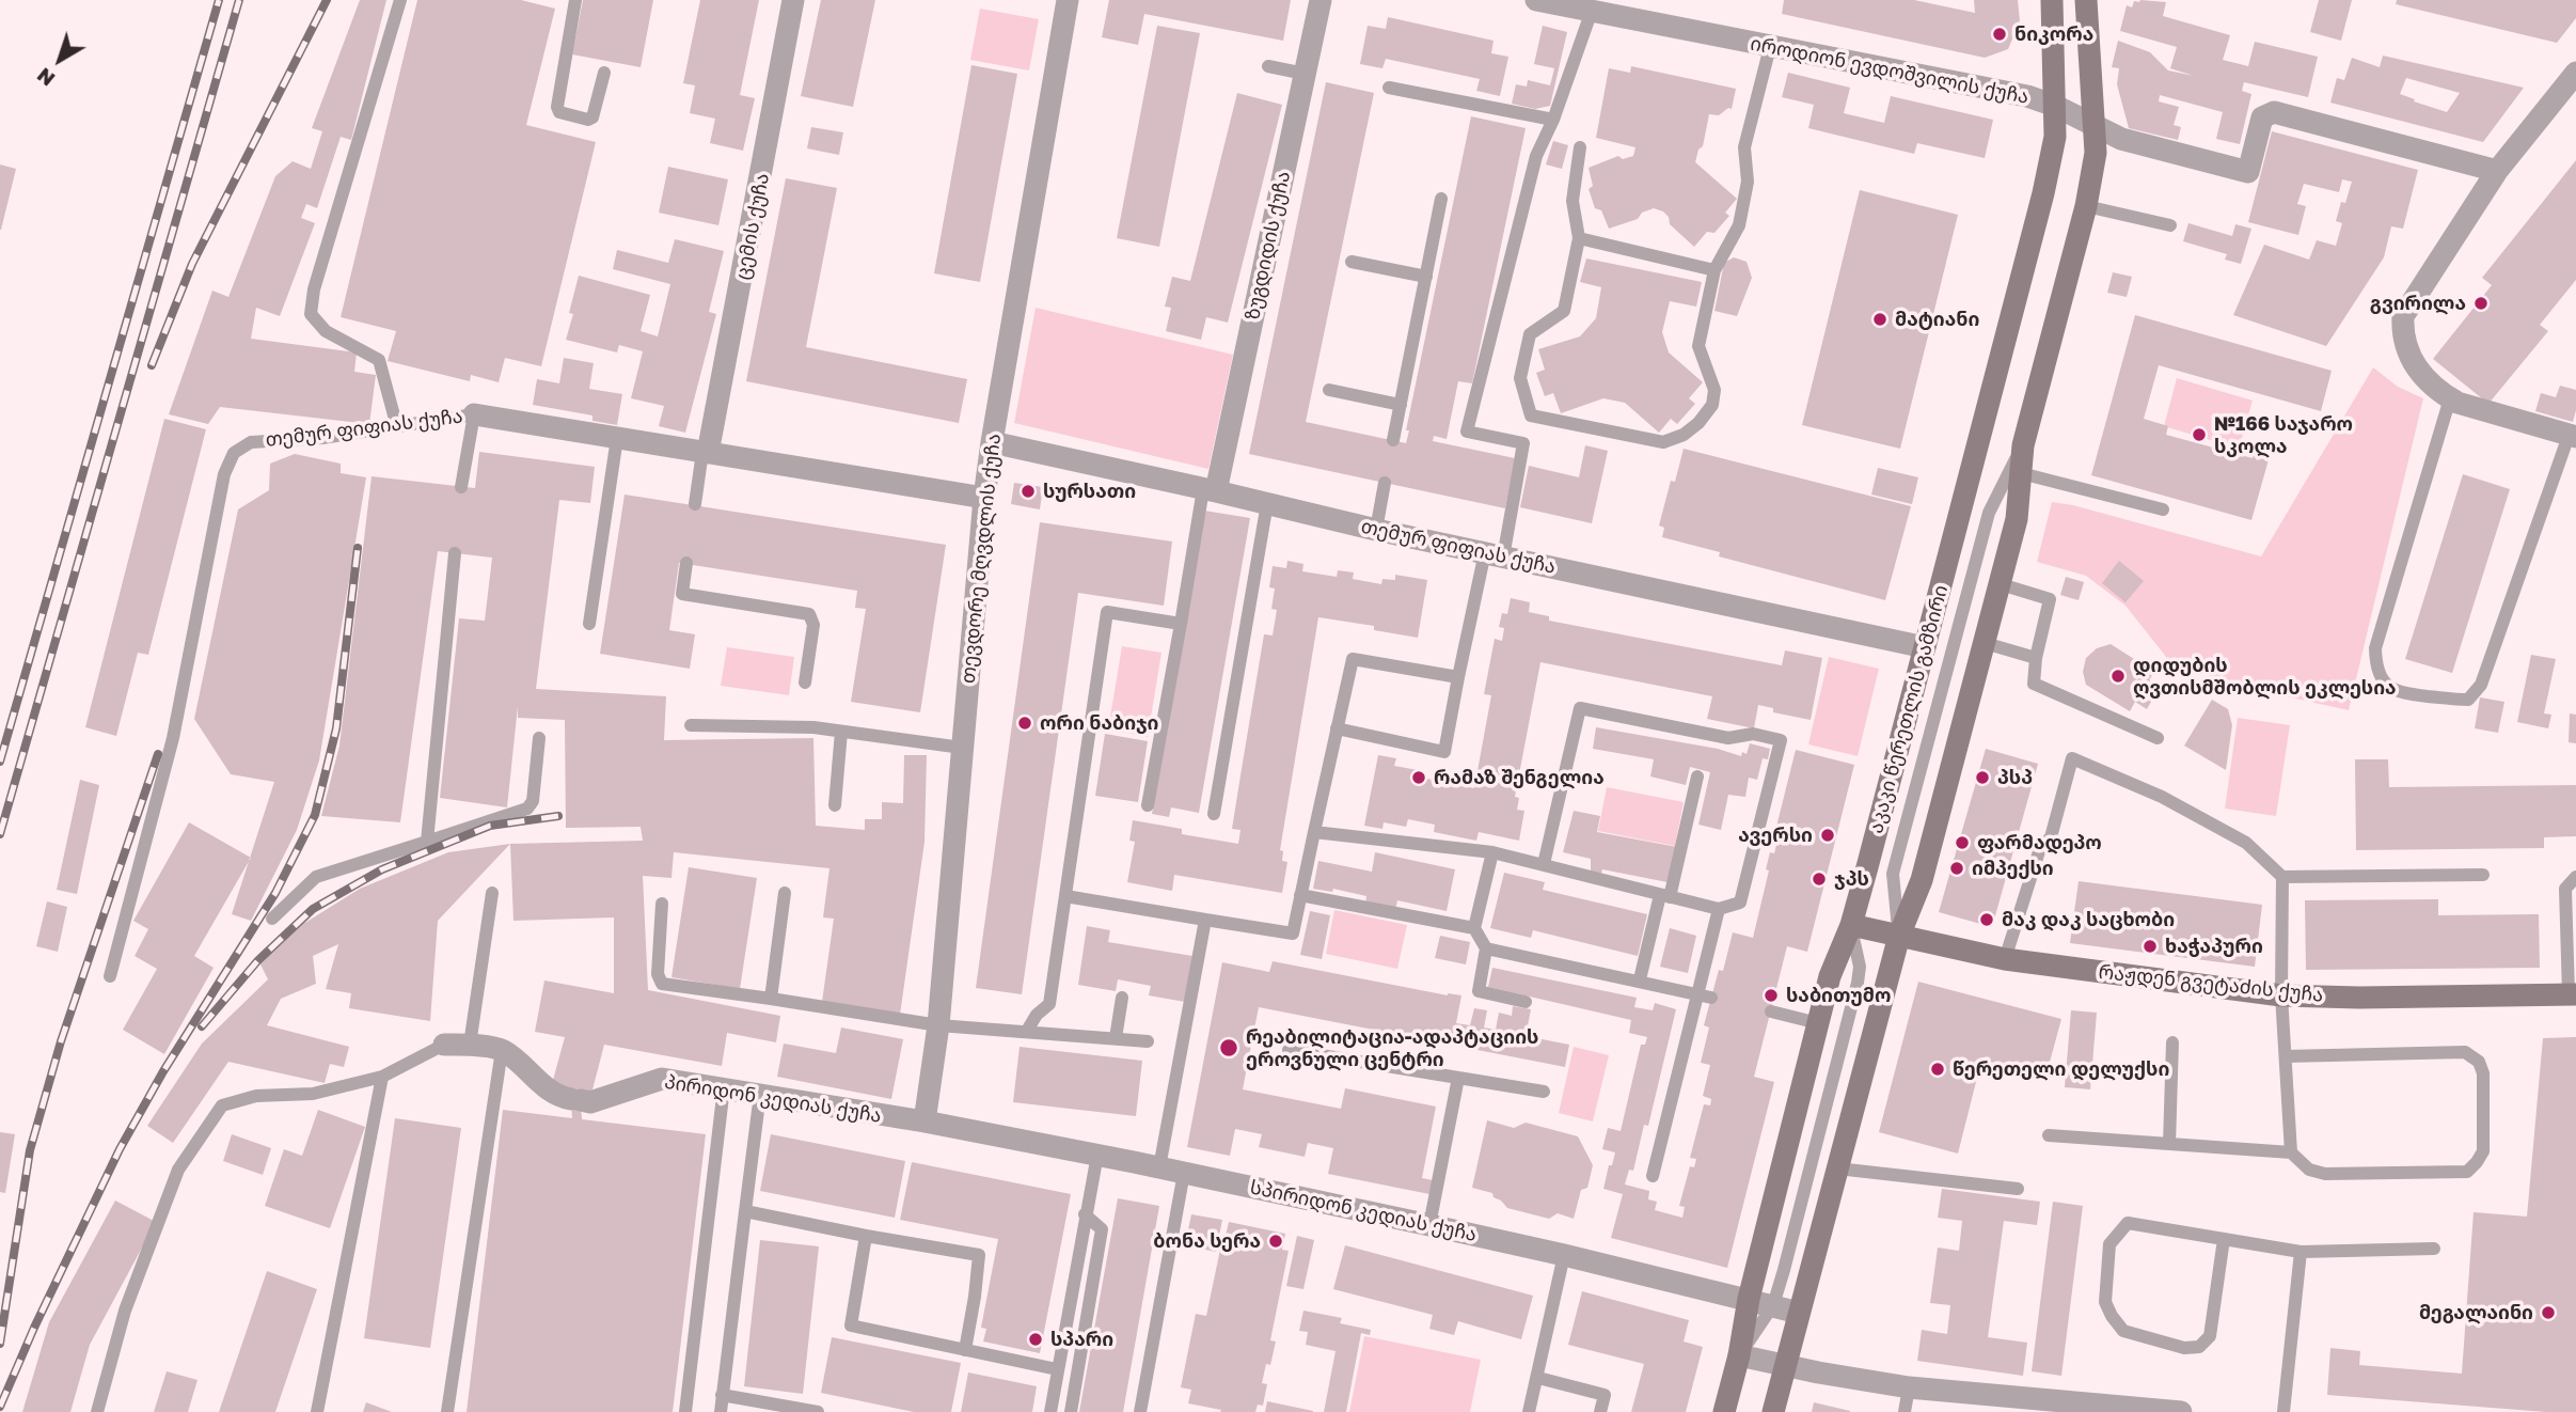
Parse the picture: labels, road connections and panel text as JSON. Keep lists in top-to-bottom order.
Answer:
{
  "streets": {
    "main road": ["აკაკი წერეთლის გამზირი", "რაჟდენ გვეტაძის ქუჩა"],
    "street": [
      "იროდიონ ევდოშვილის ქუჩა",
      "ცემის ქუჩა",
      "ზუგდიდის ქუჩა",
      "თემურ ფიფიას ქუჩა",
      "თევდორე მღვდლის ქუჩა",
      "პირიდონ კედიას ქუჩა",
      "სპირიდონ კედიას ქუჩა"
    ]
  },
  "crossings": [
    ["იროდიონ ევდოშვილის ქუჩა", "აკაკი წერეთლის გამზირი"],
    ["ცემის ქუჩა", "თემურ ფიფიას ქუჩა"],
    ["ზუგდიდის ქუჩა", "თემურ ფიფიას ქუჩა"],
    ["თემურ ფიფიას ქუჩა", "თევდორე მღვდლის ქუჩა"],
    ["თემურ ფიფიას ქუჩა", "აკაკი წერეთლის გამზირი"],
    ["თევდორე მღვდლის ქუჩა", "პირიდონ კედიას ქუჩა"],
    ["თევდორე მღვდლის ქუჩა", "სპირიდონ კედიას ქუჩა"],
    ["აკაკი წერეთლის გამზირი", "რაჟდენ გვეტაძის ქუჩა"],
    ["აკაკი წერეთლის გამზირი", "სპირიდონ კედიას ქუჩა"],
    ["პირიდონ კედიას ქუჩა", "სპირიდონ კედიას ქუჩა"]
  ],
  "places": [
    "ნიკორა",
    "გვირილა",
    "მატიანი",
    "№166 საჯარო სკოლა",
    "სურსათი",
    "დიდუბის ღვთისმშობლის ეკლესია",
    "ორი ნაბიჯი",
    "რამაზ შენგელია",
    "პსპ",
    "ავერსი",
    "ფარმადეპო",
    "იმპექსი",
    "ჯპს",
    "მაკ დაკ საცხობი",
    "ხაჭაპური",
    "საბითუმო",
    "რეაბილიტაცია-ადაპტაციის ეროვნული ცენტრი",
    "წერეთელი დელუქსი",
    "ბონა სერა",
    "მეგალაინი",
    "სპარი"
  ],
  "north": "bottom left"
}
